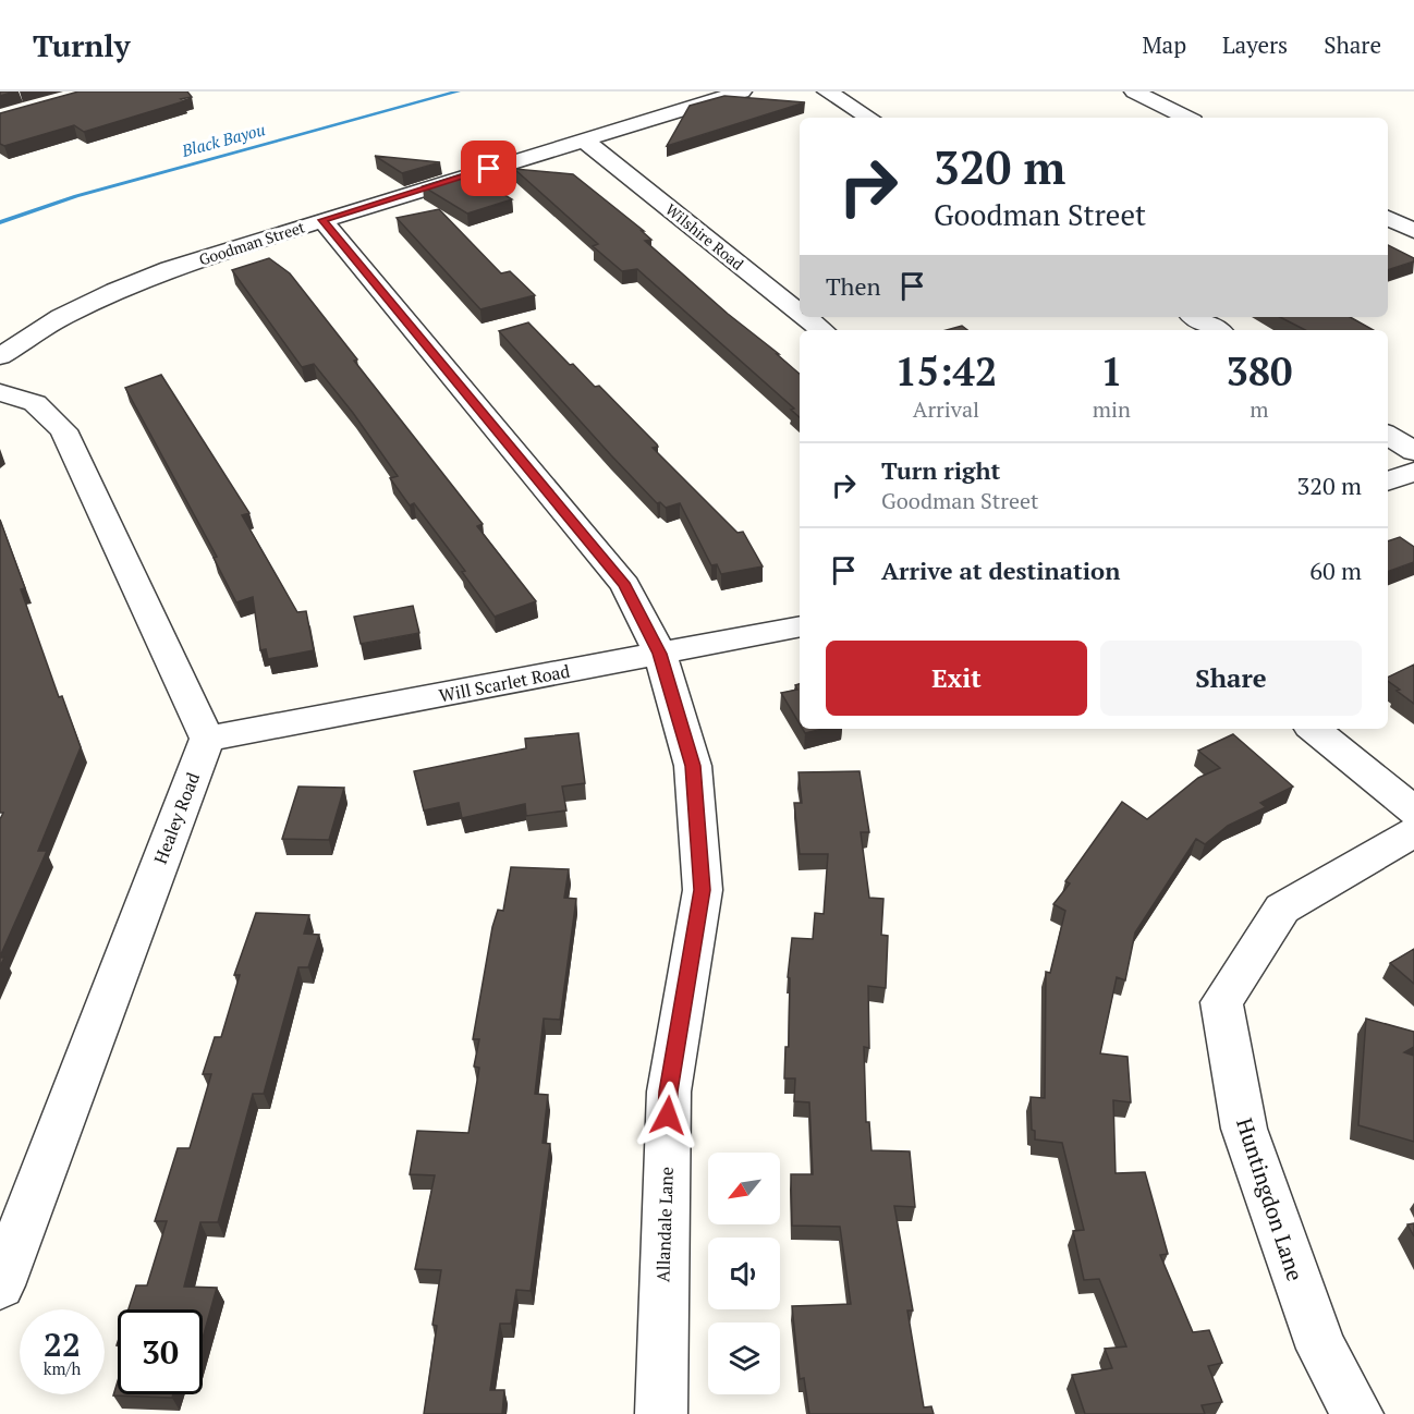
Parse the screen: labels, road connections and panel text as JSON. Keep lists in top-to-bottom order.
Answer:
{
  "streets": {
    "street": [
      "Wilshire Road",
      "Goodman Street",
      "Will Scarlet Road",
      "Healey Road",
      "Huntingdon Lane",
      "Allandale Lane"
    ]
  },
  "crossings": [
    ["Wilshire Road", "Goodman Street"],
    ["Goodman Street", "Allandale Lane"],
    ["Will Scarlet Road", "Healey Road"],
    ["Will Scarlet Road", "Allandale Lane"]
  ],
  "water": ["Black Bayou"],
  "north": "bottom left",
  "page": {
    "header": "Turnly",
    "nav": ["Map", "Layers", "Share"],
    "turn": ["320 m", "Goodman Street"],
    "then": "Then",
    "eta": [
      "15:42",
      "Arrival",
      "1",
      "min",
      "380",
      "m"
    ],
    "list": [
      {
        "name": "Turn right",
        "note": "Goodman Street",
        "value": "320 m"
      },
      {
        "name": "Arrive at destination",
        "value": "60 m"
      }
    ],
    "buttons": ["Exit", "Share"],
    "speed": "22 km/h",
    "limit": "30"
  }
}
